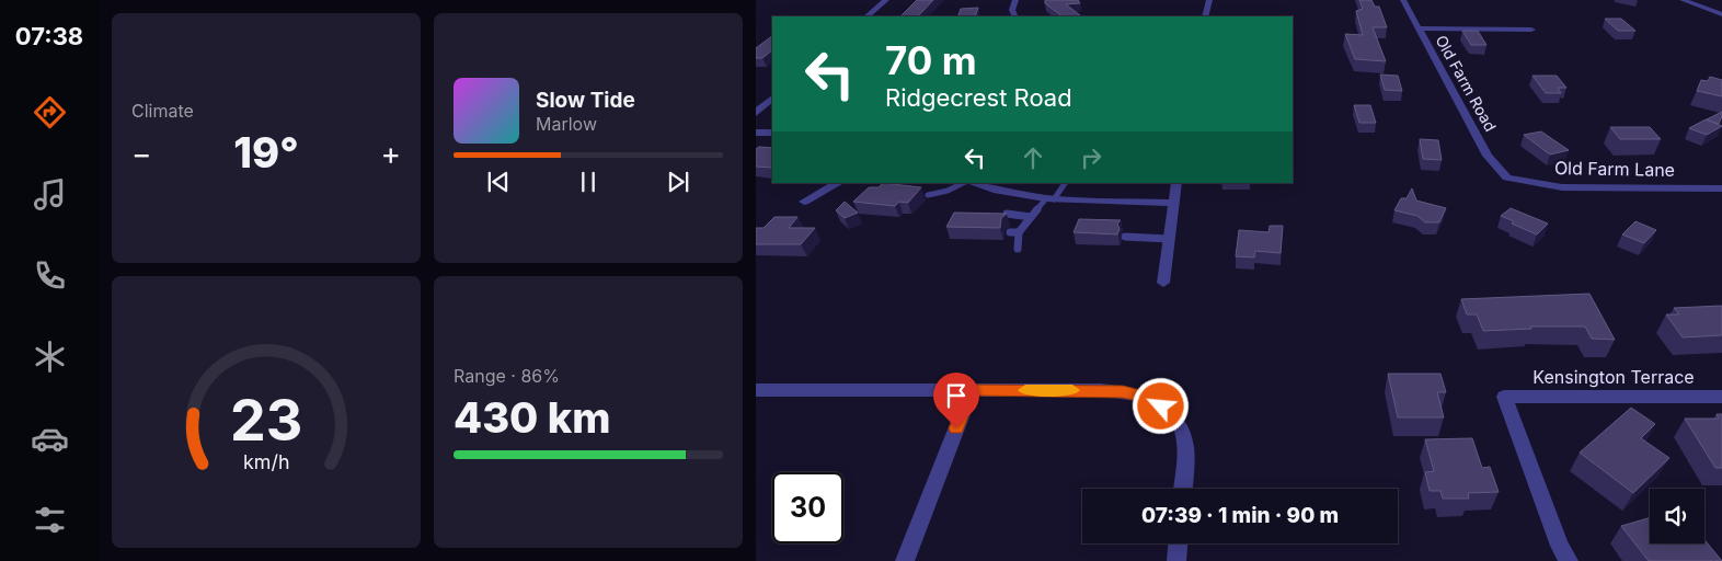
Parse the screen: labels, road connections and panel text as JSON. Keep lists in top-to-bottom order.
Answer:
{
  "streets": {
    "street": ["Old Farm Road", "Old Farm Lane", "Kensington Terrace"]
  },
  "crossings": [
    ["Old Farm Road", "Old Farm Lane"]
  ],
  "page": {
    "tabs": "07:38",
    "tile": [
      "Climate",
      ["Range · 86%", "430 km"]
    ],
    "turn": ["70 m", "Ridgecrest Road"],
    "song": ["Slow Tide", "Marlow"],
    "heat": ["−", "19°", "+"],
    "limit": "30",
    "trip": "07:39 · 1 min · 90 m",
    "gauge": ["23", "km/h"]
  }
}
